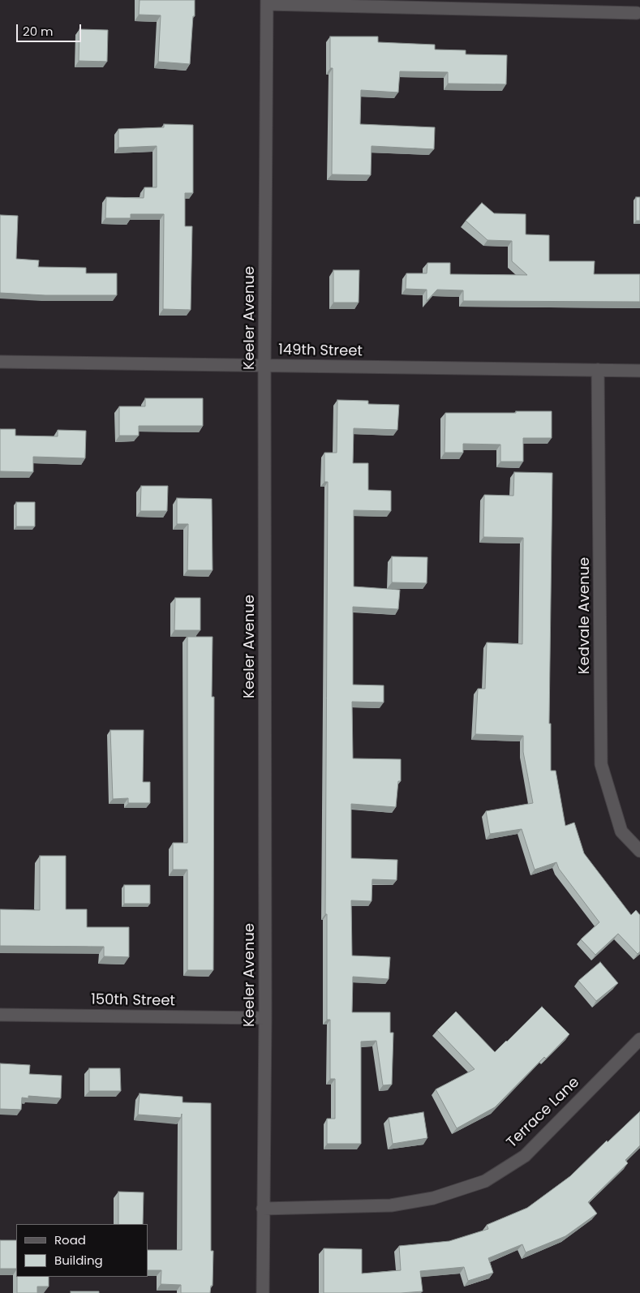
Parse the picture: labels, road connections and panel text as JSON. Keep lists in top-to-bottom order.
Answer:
{
  "streets": {
    "street": [
      "Keeler Avenue",
      "149th Street",
      "Kedvale Avenue",
      "150th Street",
      "Terrace Lane"
    ]
  },
  "crossings": [
    ["Keeler Avenue", "149th Street"],
    ["Keeler Avenue", "150th Street"],
    ["Keeler Avenue", "Terrace Lane"],
    ["149th Street", "Kedvale Avenue"]
  ],
  "legend": ["Road", "Building"],
  "scale_bar": "20 m"
}
